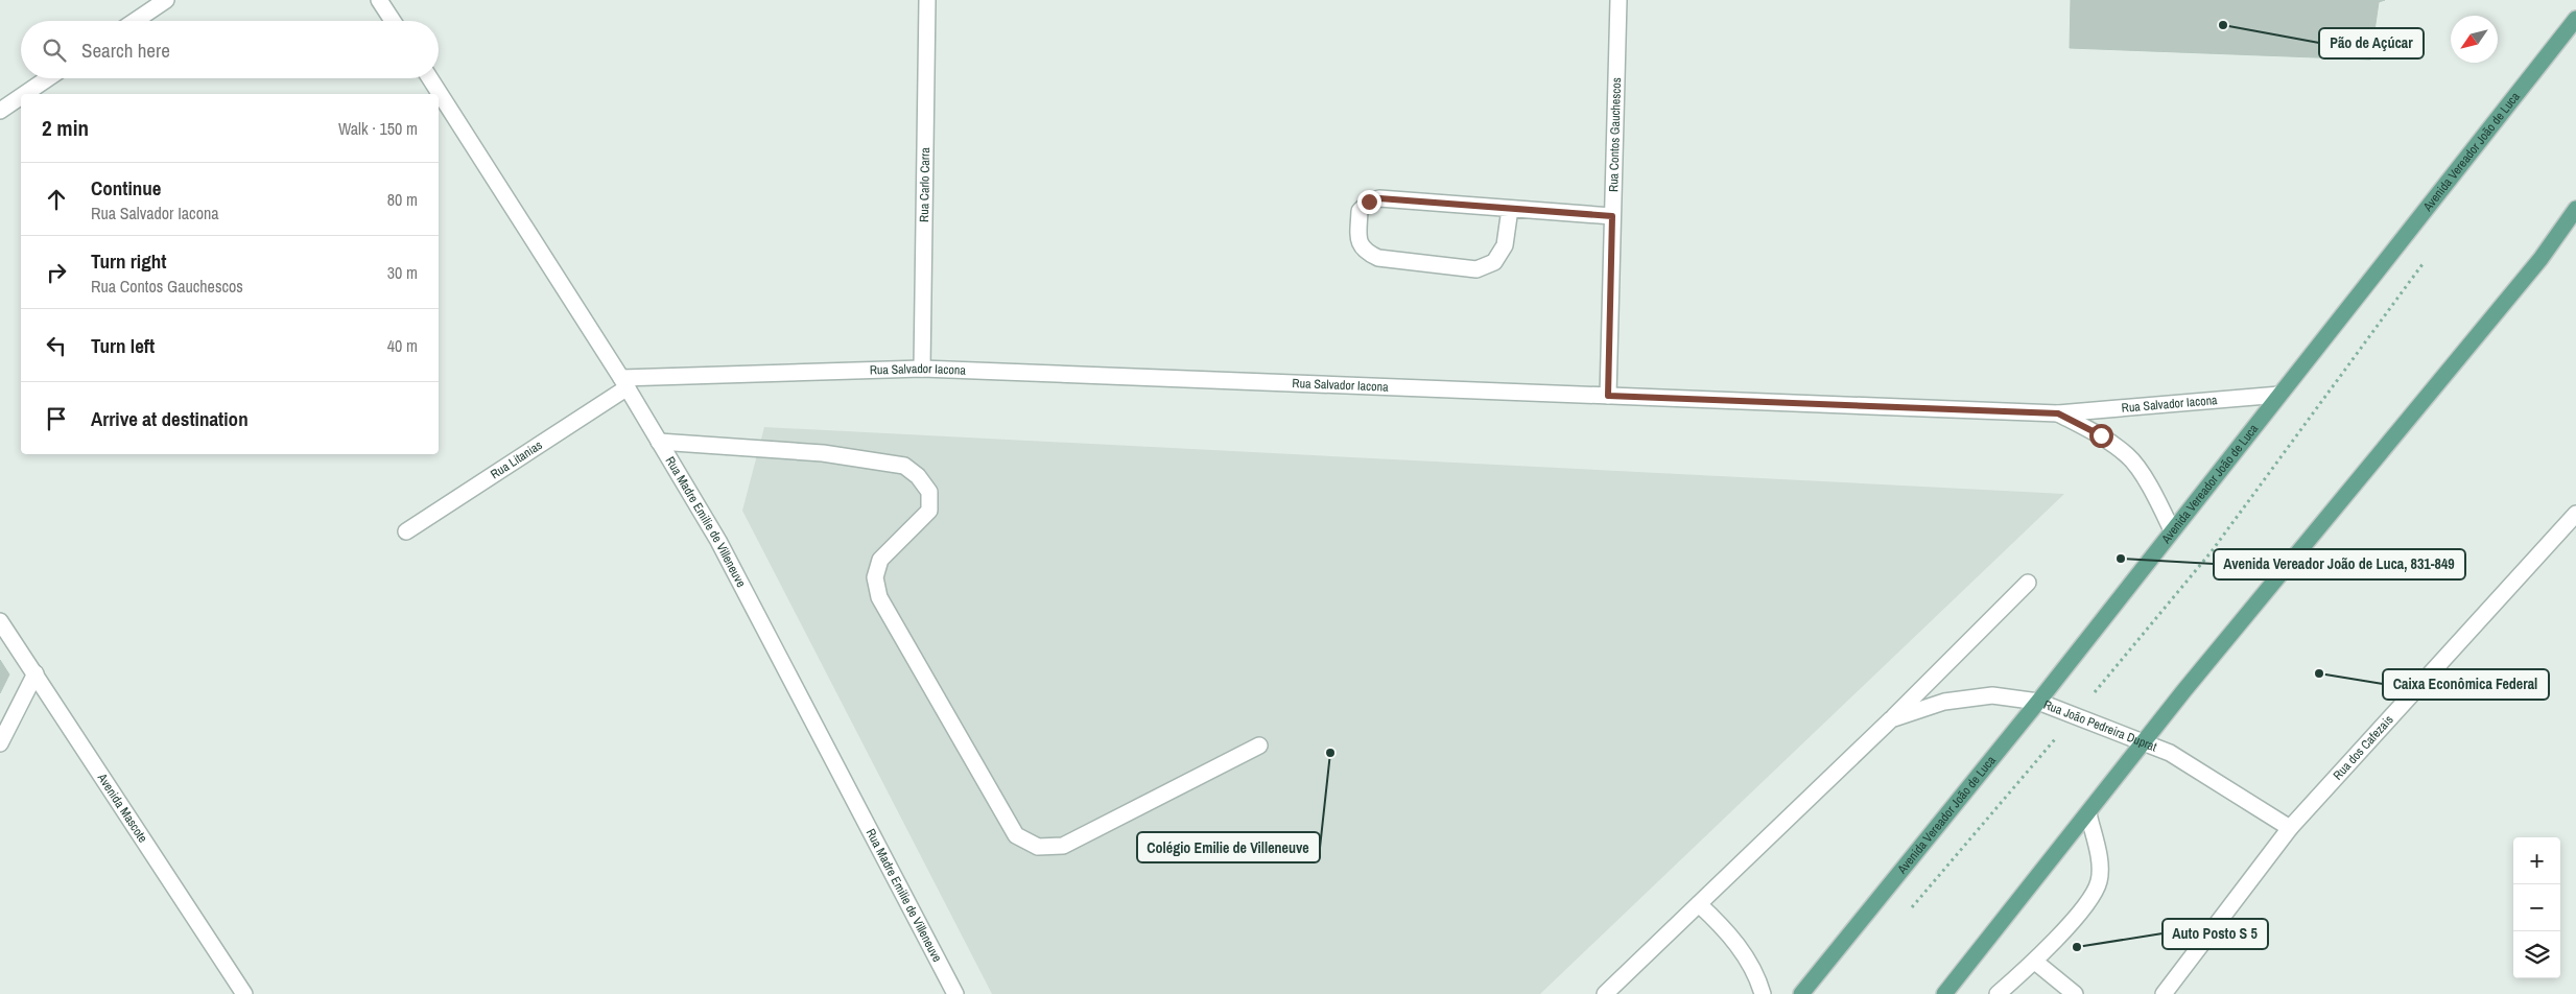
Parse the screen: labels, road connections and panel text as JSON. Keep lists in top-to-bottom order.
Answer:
{
  "streets": {
    "main road": ["Avenida Vereador João de Luca"],
    "street": [
      "Rua Contos Gauchescos",
      "Rua Carlo Carra",
      "Rua Salvador Iacona",
      "Rua Litanias",
      "Rua Madre Emilie de Villeneuve",
      "Rua João Pedreira Duprat",
      "Rua dos Cafezais",
      "Avenida Mascote"
    ]
  },
  "crossings": [
    ["Rua Contos Gauchescos", "Rua Salvador Iacona"],
    ["Avenida Vereador João de Luca", "Rua Salvador Iacona"],
    ["Avenida Vereador João de Luca", "Rua João Pedreira Duprat"],
    ["Rua Carlo Carra", "Rua Salvador Iacona"],
    ["Rua Salvador Iacona", "Rua Litanias"],
    ["Rua Salvador Iacona", "Rua Madre Emilie de Villeneuve"],
    ["Rua Litanias", "Rua Madre Emilie de Villeneuve"],
    ["Rua João Pedreira Duprat", "Rua dos Cafezais"]
  ],
  "places": [
    "Pão de Açúcar",
    "Avenida Vereador João de Luca, 831-849",
    "Caixa Econômica Federal",
    "Colégio Emilie de Villeneuve",
    "Auto Posto S 5"
  ],
  "north": "bottom left",
  "page": {
    "search": "Search here",
    "heading": ["2 min", "Walk · 150 m"],
    "list": [
      ["Continue", "Rua Salvador Iacona", "80 m"],
      ["Turn right", "Rua Contos Gauchescos", "30 m"],
      ["Turn left", "40 m"],
      "Arrive at destination"
    ],
    "map_buttons": ["+", "−"]
  }
}
